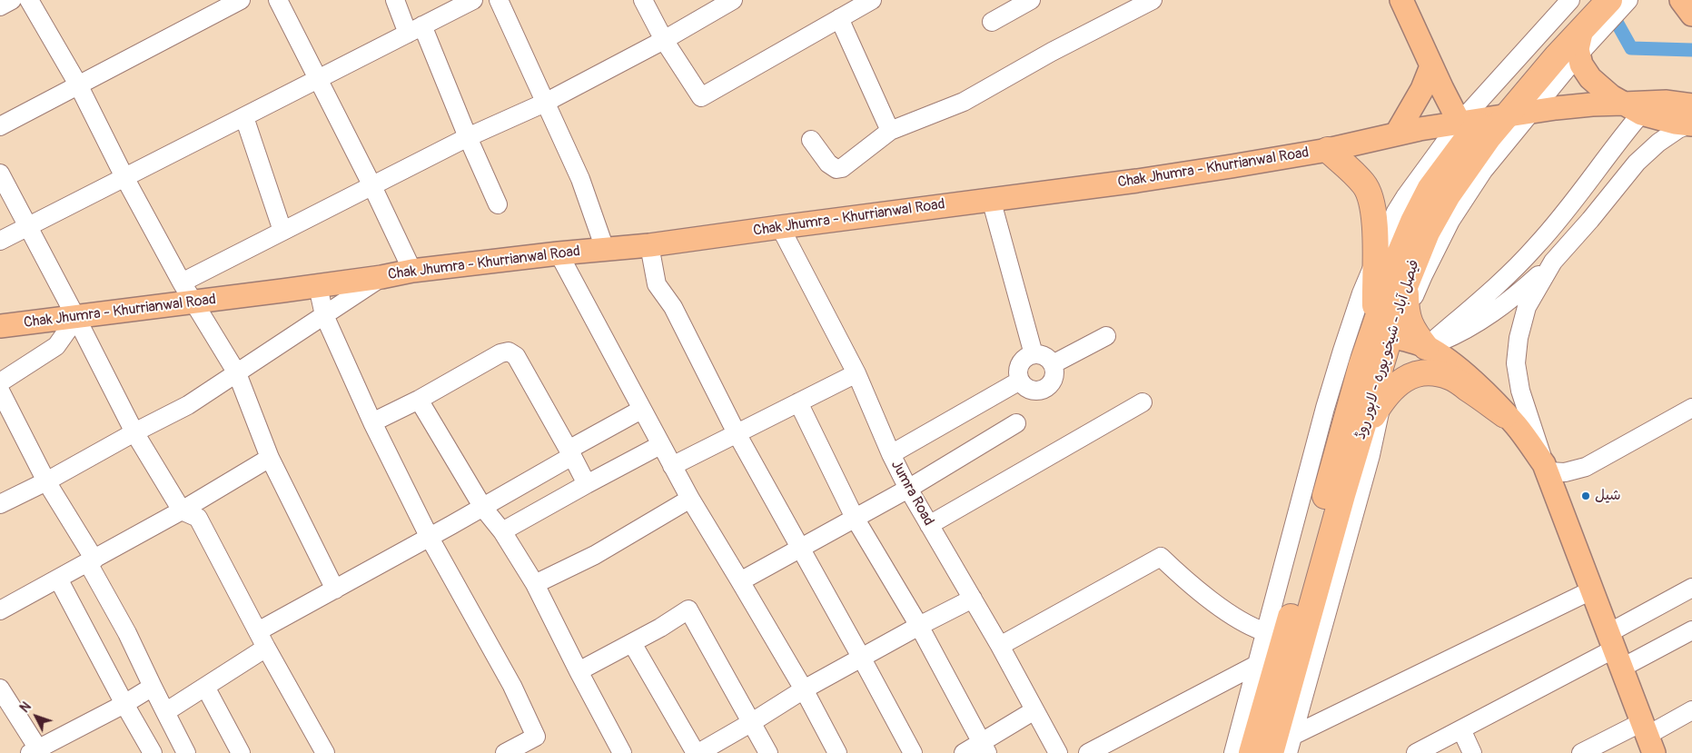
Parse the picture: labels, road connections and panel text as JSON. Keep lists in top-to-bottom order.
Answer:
{
  "streets": {
    "highway": ["فیصل آباد - شیخو پورہ - لاہور روڈ"],
    "main road": ["Chak Jhumra - Khurrianwal Road"],
    "street": ["Jumra Road"]
  },
  "crossings": [
    ["Chak Jhumra - Khurrianwal Road", "فیصل آباد - شیخو پورہ - لاہور روڈ"],
    ["Chak Jhumra - Khurrianwal Road", "Jumra Road"]
  ],
  "places": ["شیل"],
  "north": "top left"
}
